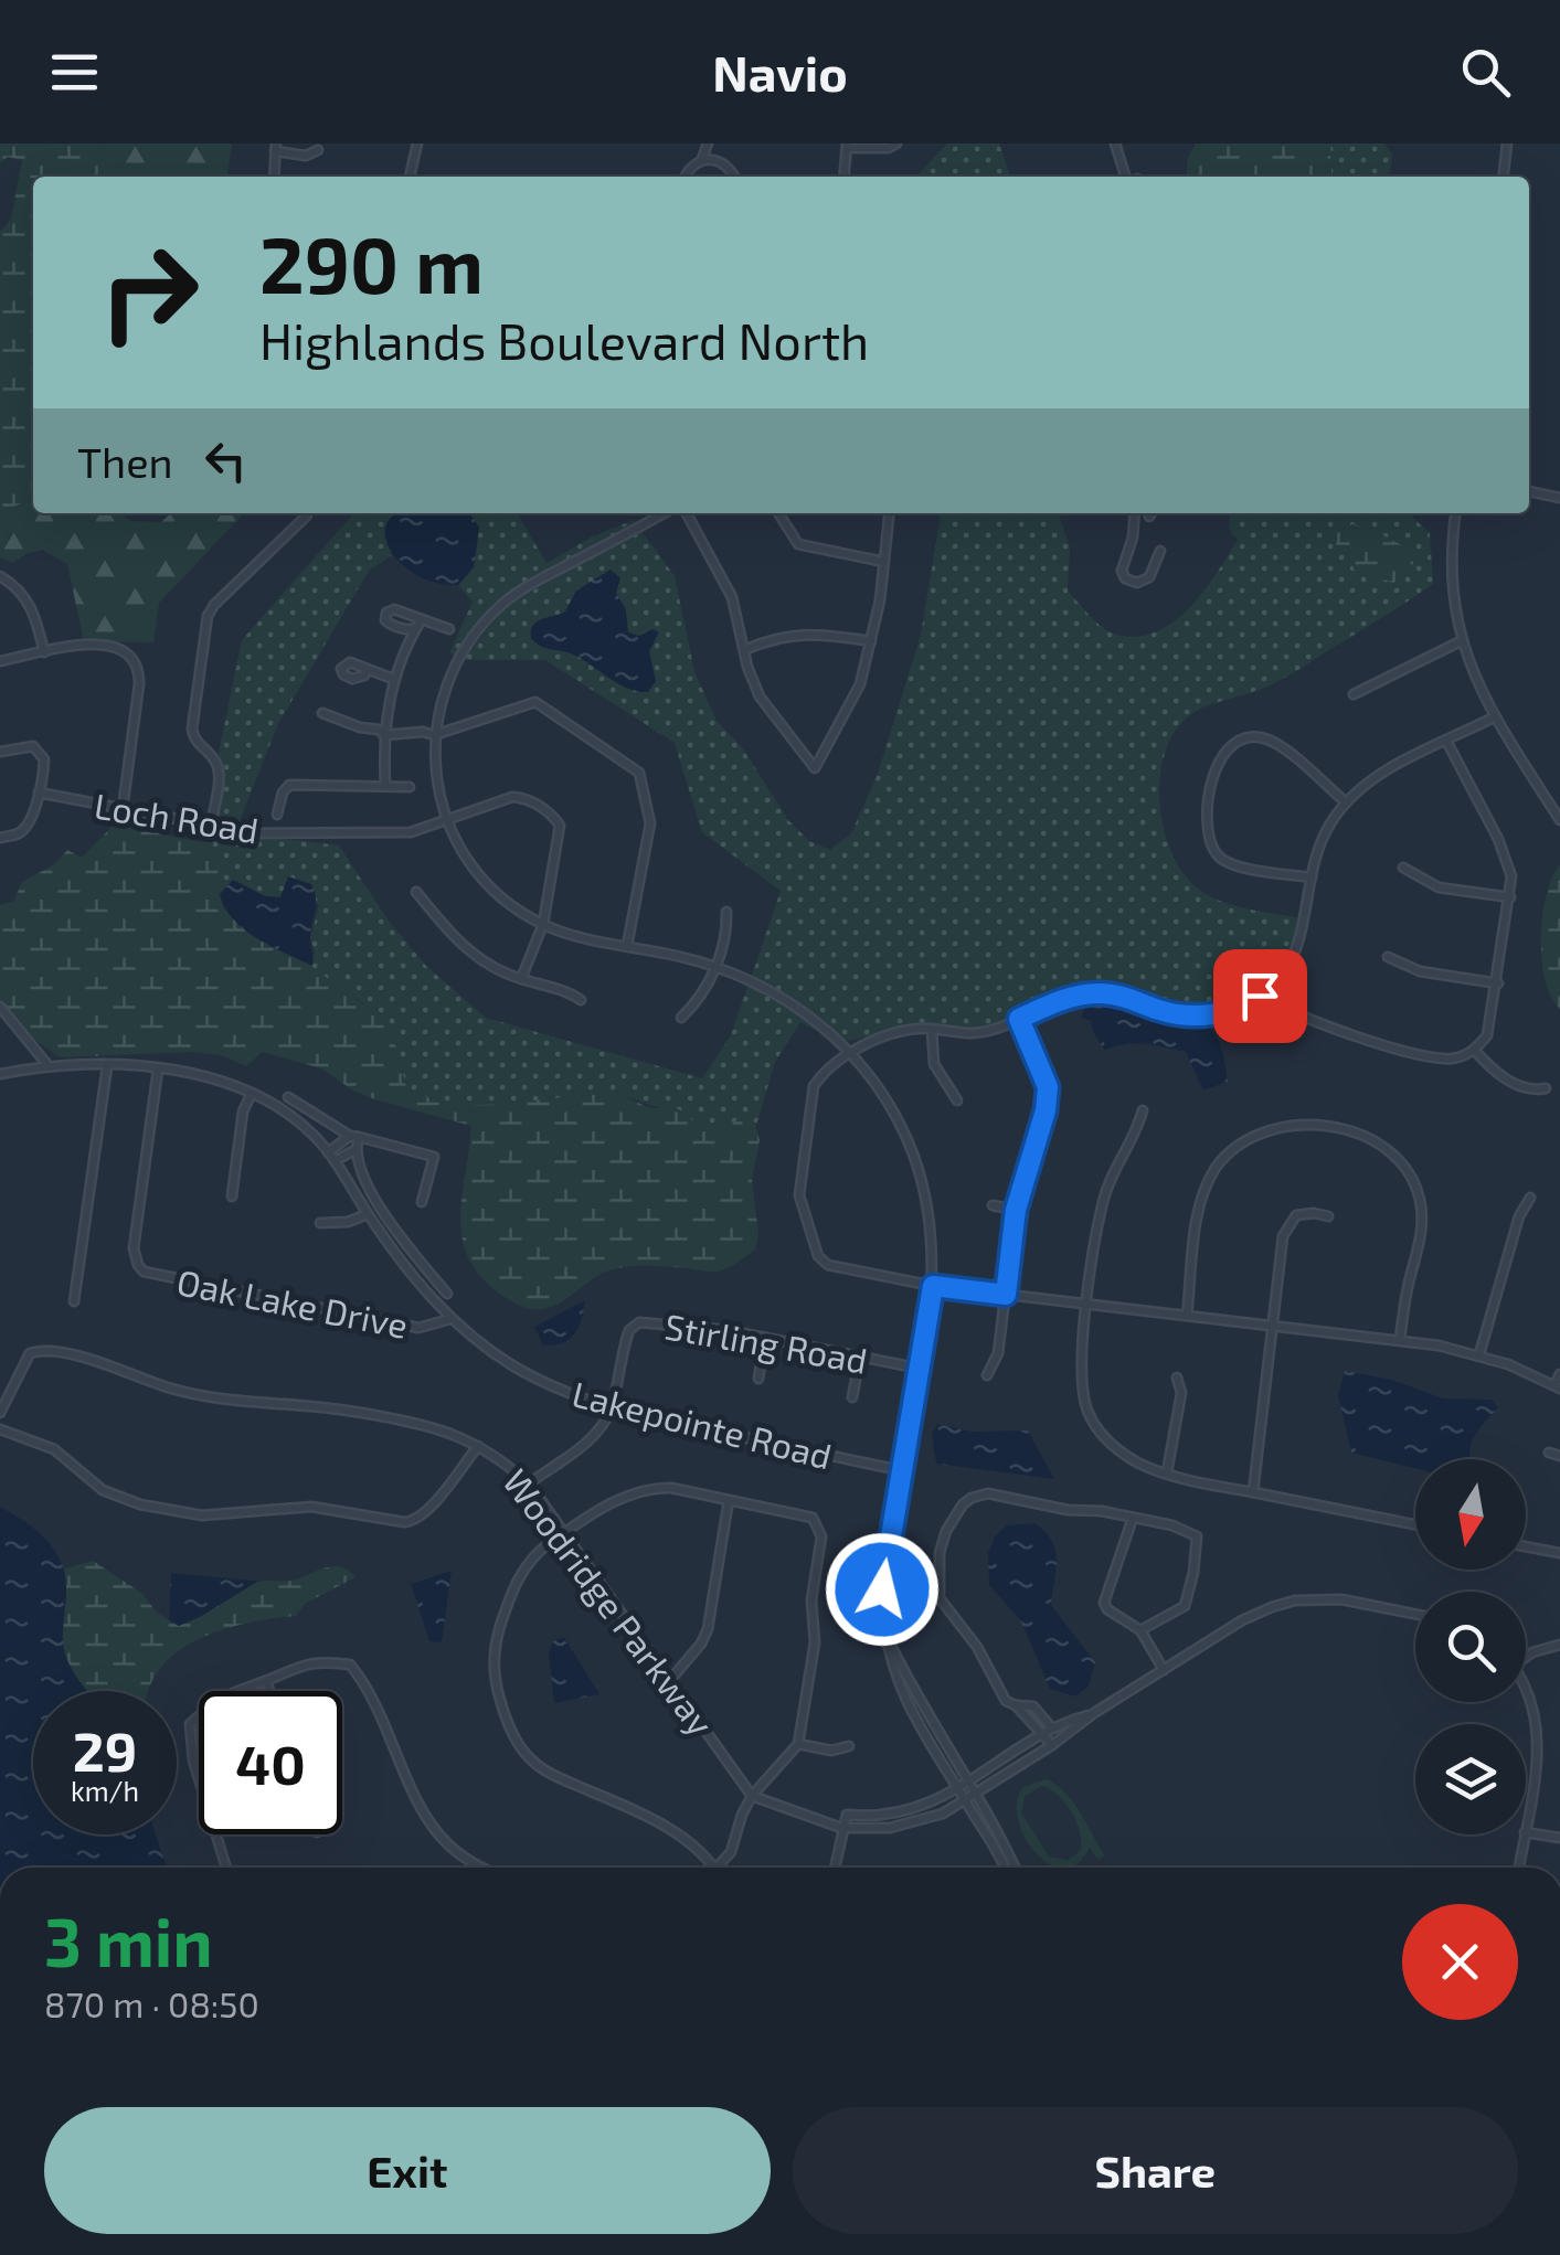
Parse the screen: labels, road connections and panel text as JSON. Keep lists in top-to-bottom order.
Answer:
{
  "streets": {
    "street": [
      "Loch Road",
      "Oak Lake Drive",
      "Stirling Road",
      "Lakepointe Road",
      "Woodridge Parkway"
    ]
  },
  "crossings": [
    ["Oak Lake Drive", "Lakepointe Road"],
    ["Stirling Road", "Lakepointe Road"]
  ],
  "north": "bottom",
  "page": {
    "header": "Navio",
    "turn": ["290 m", "Highlands Boulevard North"],
    "then": "Then",
    "speed": "29 km/h",
    "limit": "40",
    "heading": ["3 min", "870 m · 08:50"],
    "buttons": ["Exit", "Share"]
  }
}
